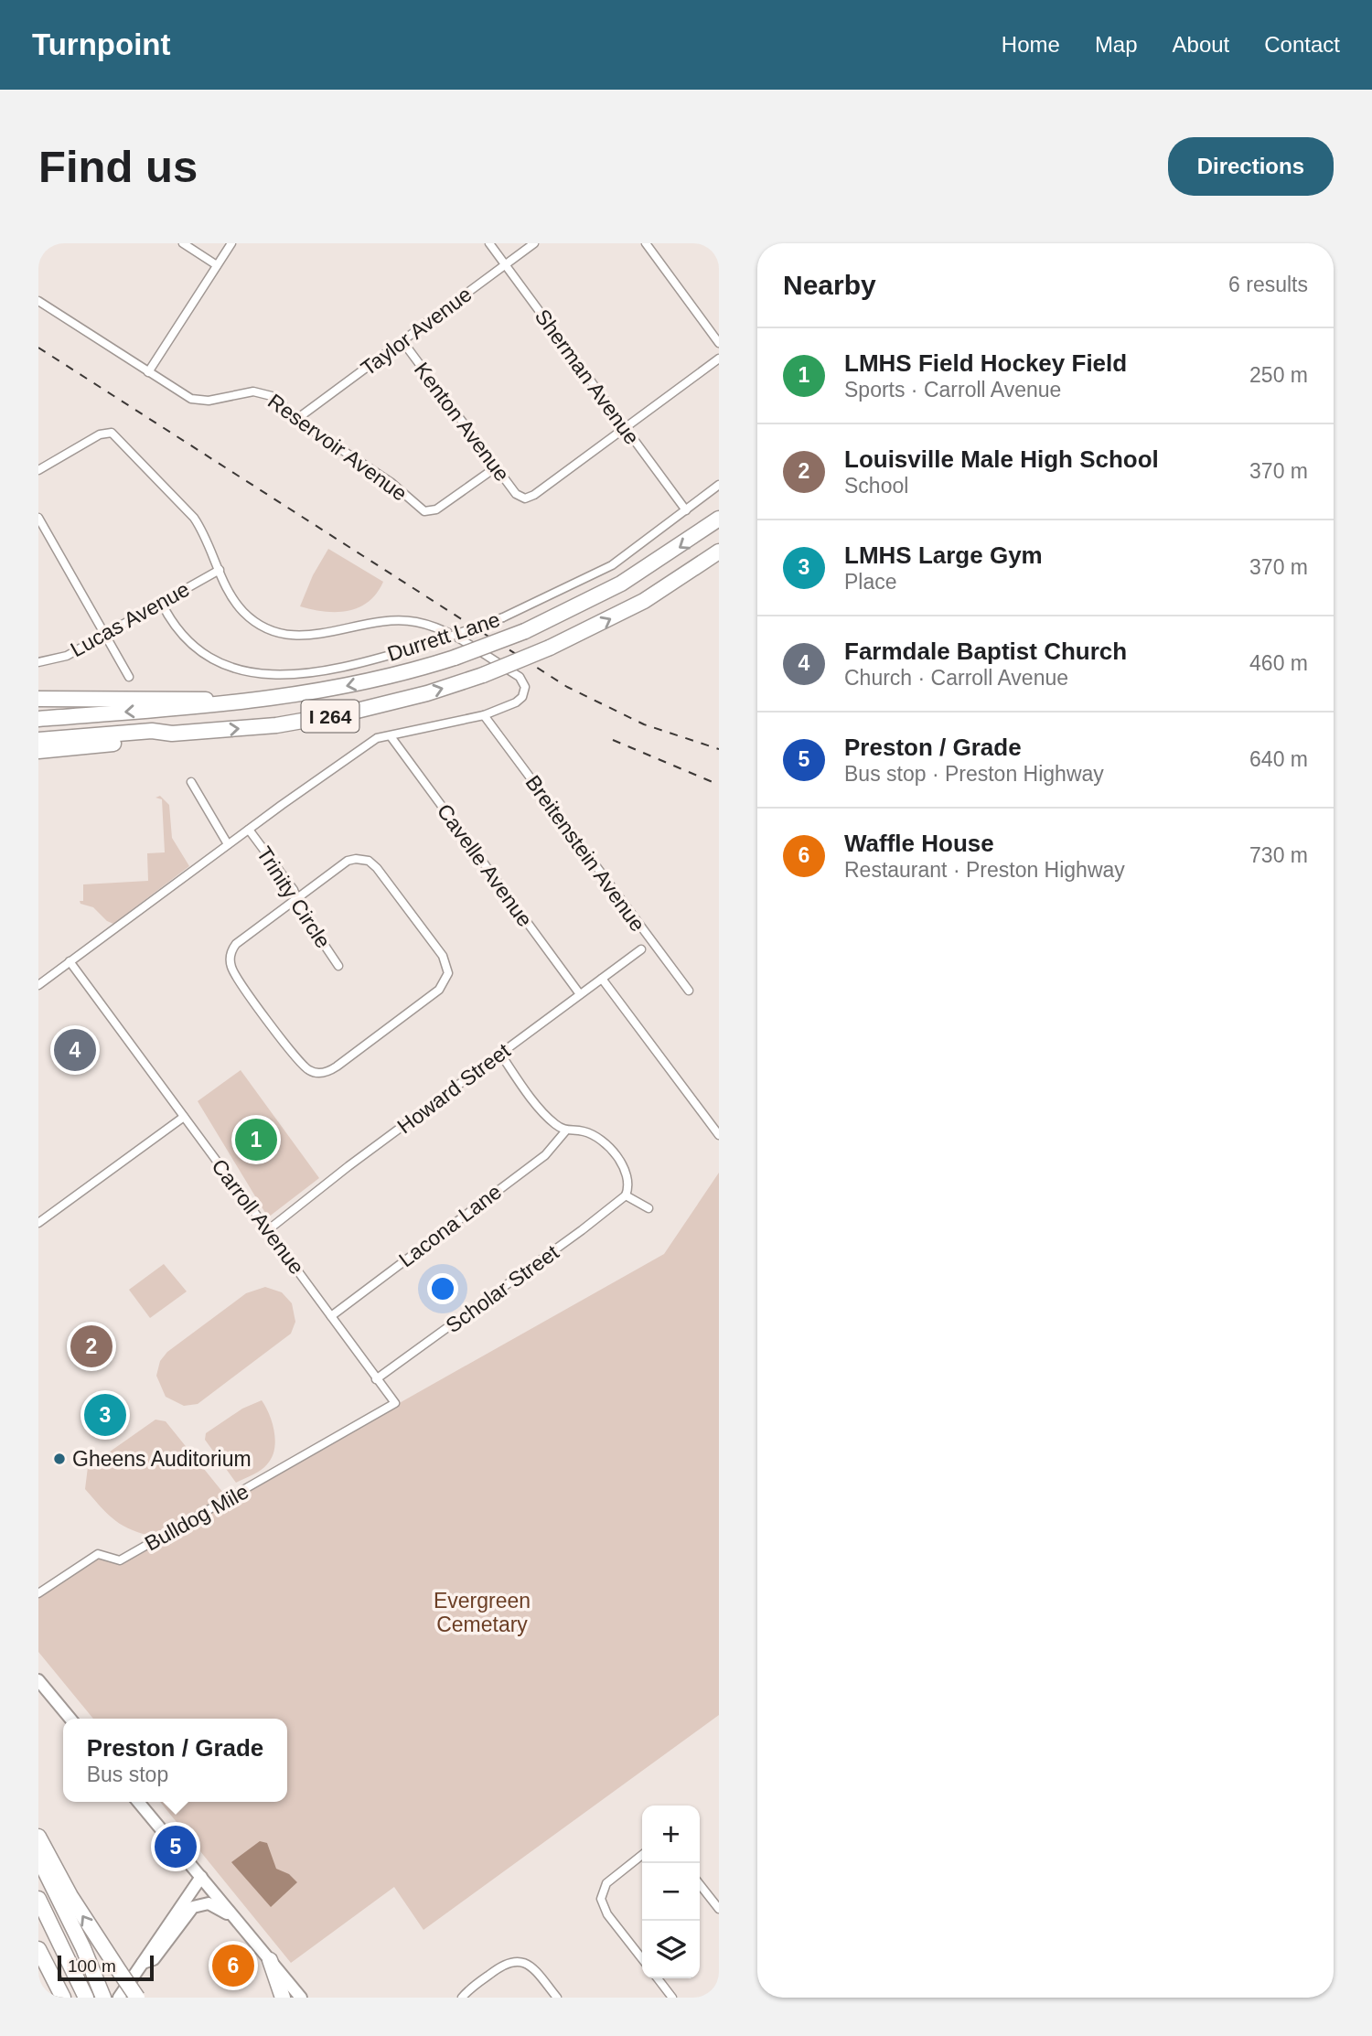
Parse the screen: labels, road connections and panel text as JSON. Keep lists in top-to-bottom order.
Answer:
{
  "streets": {
    "highway": ["I 264"],
    "street": [
      "Taylor Avenue",
      "Sherman Avenue",
      "Kenton Avenue",
      "Reservoir Avenue",
      "Lucas Avenue",
      "Durrett Lane",
      "Breitenstein Avenue",
      "Cavelle Avenue",
      "Trinity Circle",
      "Howard Street",
      "Carroll Avenue",
      "Lacona Lane",
      "Scholar Street",
      "Bulldog Mile"
    ]
  },
  "crossings": [
    ["Taylor Avenue", "Sherman Avenue"],
    ["Taylor Avenue", "Kenton Avenue"],
    ["Taylor Avenue", "Reservoir Avenue"],
    ["Sherman Avenue", "Kenton Avenue"],
    ["Sherman Avenue", "Durrett Lane"],
    ["Kenton Avenue", "Reservoir Avenue"],
    ["Lucas Avenue", "Durrett Lane"],
    ["Cavelle Avenue", "Howard Street"],
    ["Howard Street", "Carroll Avenue"],
    ["Carroll Avenue", "Lacona Lane"],
    ["Carroll Avenue", "Scholar Street"],
    ["Carroll Avenue", "Bulldog Mile"],
    ["Scholar Street", "Bulldog Mile"]
  ],
  "parks": ["Evergreen Cemetary"],
  "places": ["Gheens Auditorium"],
  "scale_bar": "100 m",
  "page": {
    "header": "Turnpoint",
    "nav": [
      "Home",
      "Map",
      "About",
      "Contact"
    ],
    "buttons": "Directions",
    "title": "Find us",
    "heading": ["Nearby", "6 results"],
    "list": [
      {
        "mark": "1",
        "name": "LMHS Field Hockey Field",
        "note": "Sports · Carroll Avenue",
        "value": "250 m"
      },
      {
        "mark": "2",
        "name": "Louisville Male High School",
        "note": "School",
        "value": "370 m"
      },
      {
        "mark": "3",
        "name": "LMHS Large Gym",
        "note": "Place",
        "value": "370 m"
      },
      {
        "mark": "4",
        "name": "Farmdale Baptist Church",
        "note": "Church · Carroll Avenue",
        "value": "460 m"
      },
      {
        "mark": "5",
        "name": "Preston / Grade",
        "note": "Bus stop · Preston Highway",
        "value": "640 m"
      },
      {
        "mark": "6",
        "name": "Waffle House",
        "note": "Restaurant · Preston Highway",
        "value": "730 m"
      }
    ],
    "pins": [
      "4",
      "1",
      "2",
      "3",
      "5",
      "6"
    ],
    "popup": ["Preston / Grade", "Bus stop"],
    "map_buttons": ["+", "−"],
    "scale": "100 m"
  }
}
